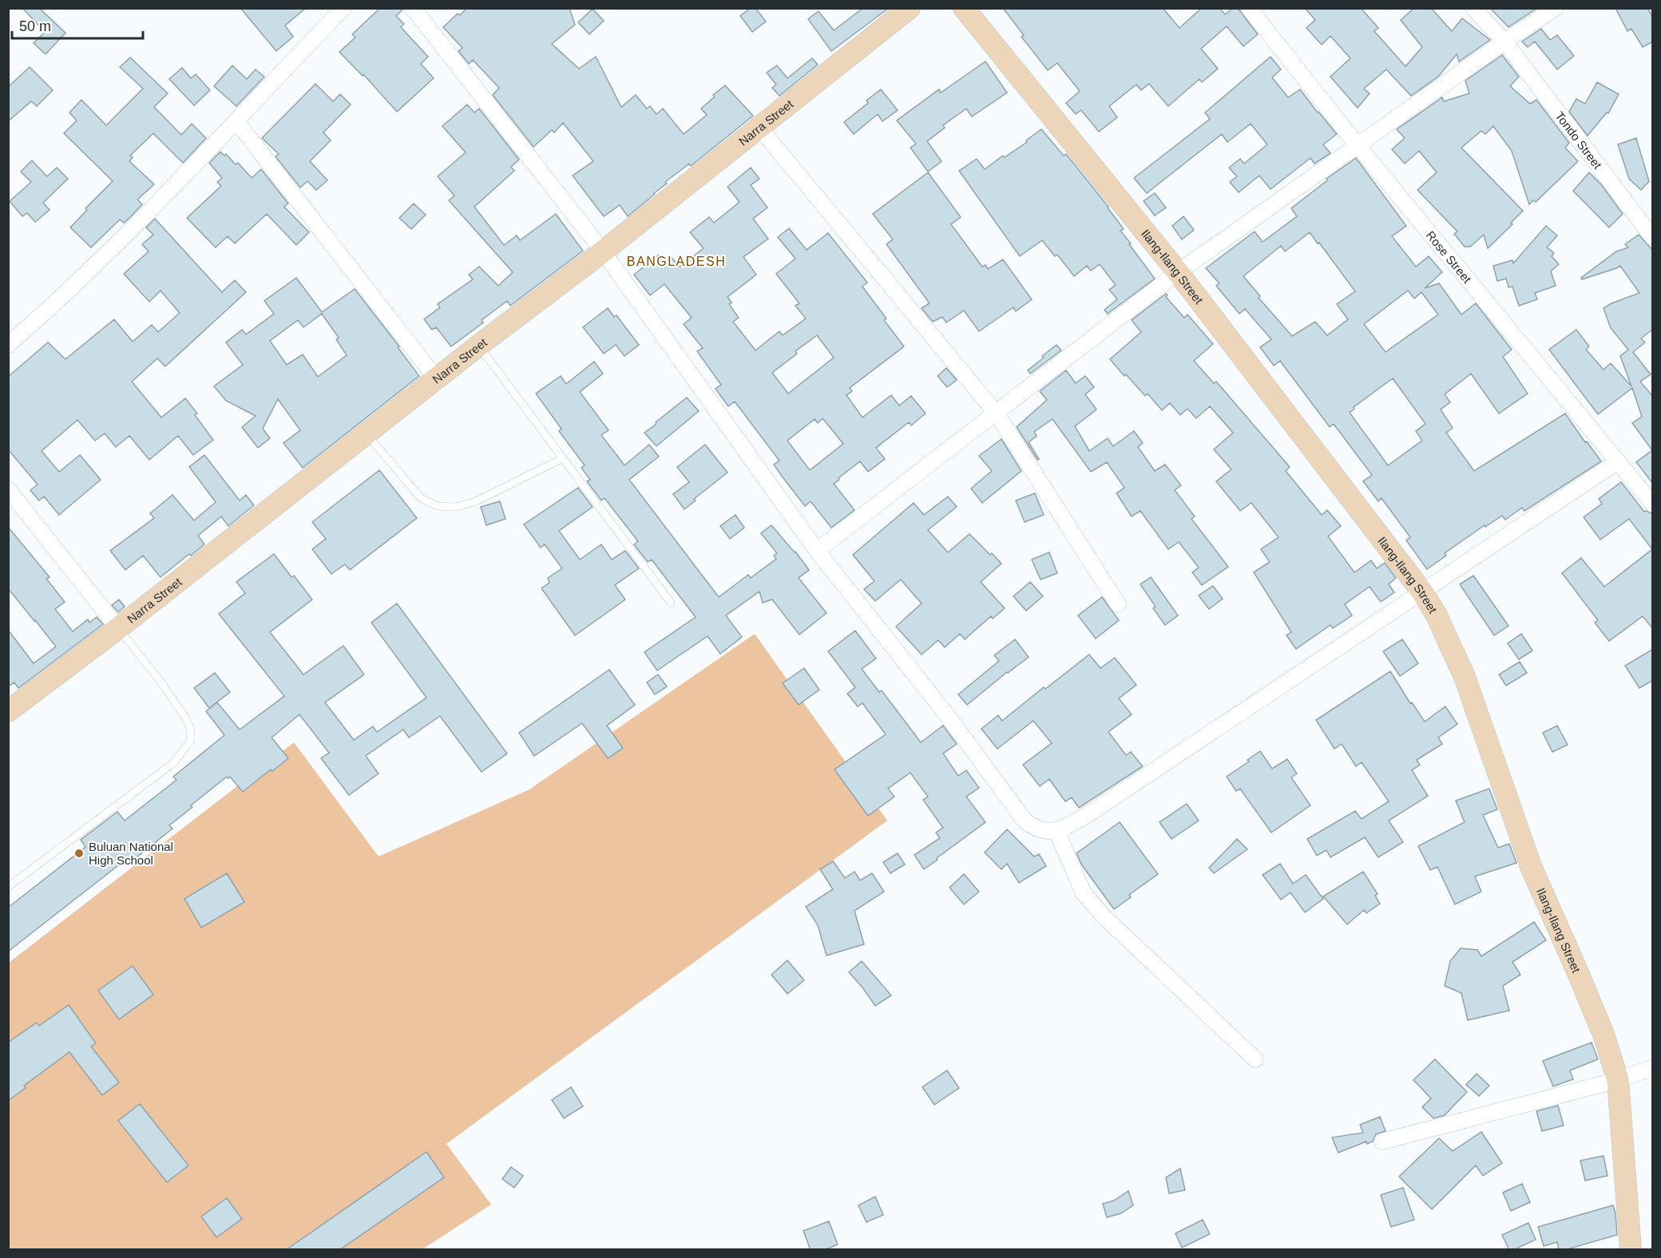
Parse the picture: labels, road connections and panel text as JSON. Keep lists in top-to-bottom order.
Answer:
{
  "streets": {
    "main road": ["Narra Street", "Ilang-Ilang Street"],
    "street": ["Tondo Street", "Rose Street"]
  },
  "districts": ["BANGLADESH"],
  "places": ["Buluan National High School"],
  "scale_bar": "50 m"
}
